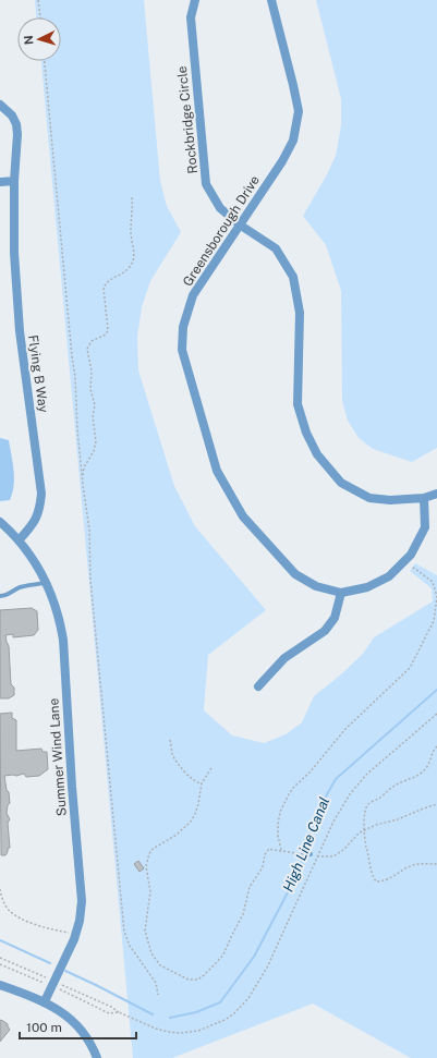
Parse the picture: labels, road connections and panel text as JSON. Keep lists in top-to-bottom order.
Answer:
{
  "streets": {
    "street": [
      "Rockbridge Circle",
      "Greensborough Drive",
      "Flying B Way",
      "Summer Wind Lane"
    ]
  },
  "crossings": [
    ["Rockbridge Circle", "Greensborough Drive"],
    ["Flying B Way", "Summer Wind Lane"]
  ],
  "water": ["High Line Canal"],
  "scale_bar": "100 m",
  "north": "left"
}
